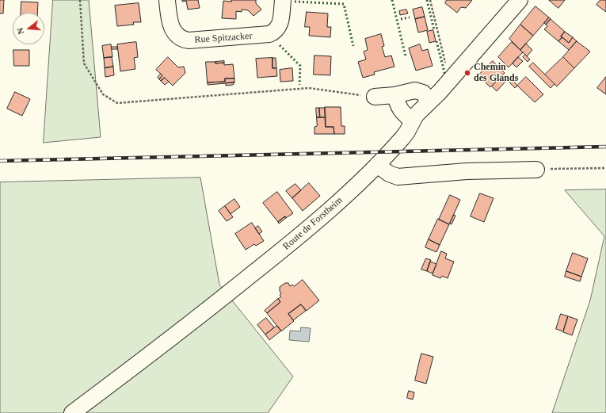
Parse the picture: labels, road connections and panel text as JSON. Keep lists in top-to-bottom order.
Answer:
{
  "streets": {
    "street": ["Rue Spitzacker", "Route de Forstheim"]
  },
  "places": ["Chemin des Glands"],
  "north": "left"
}
